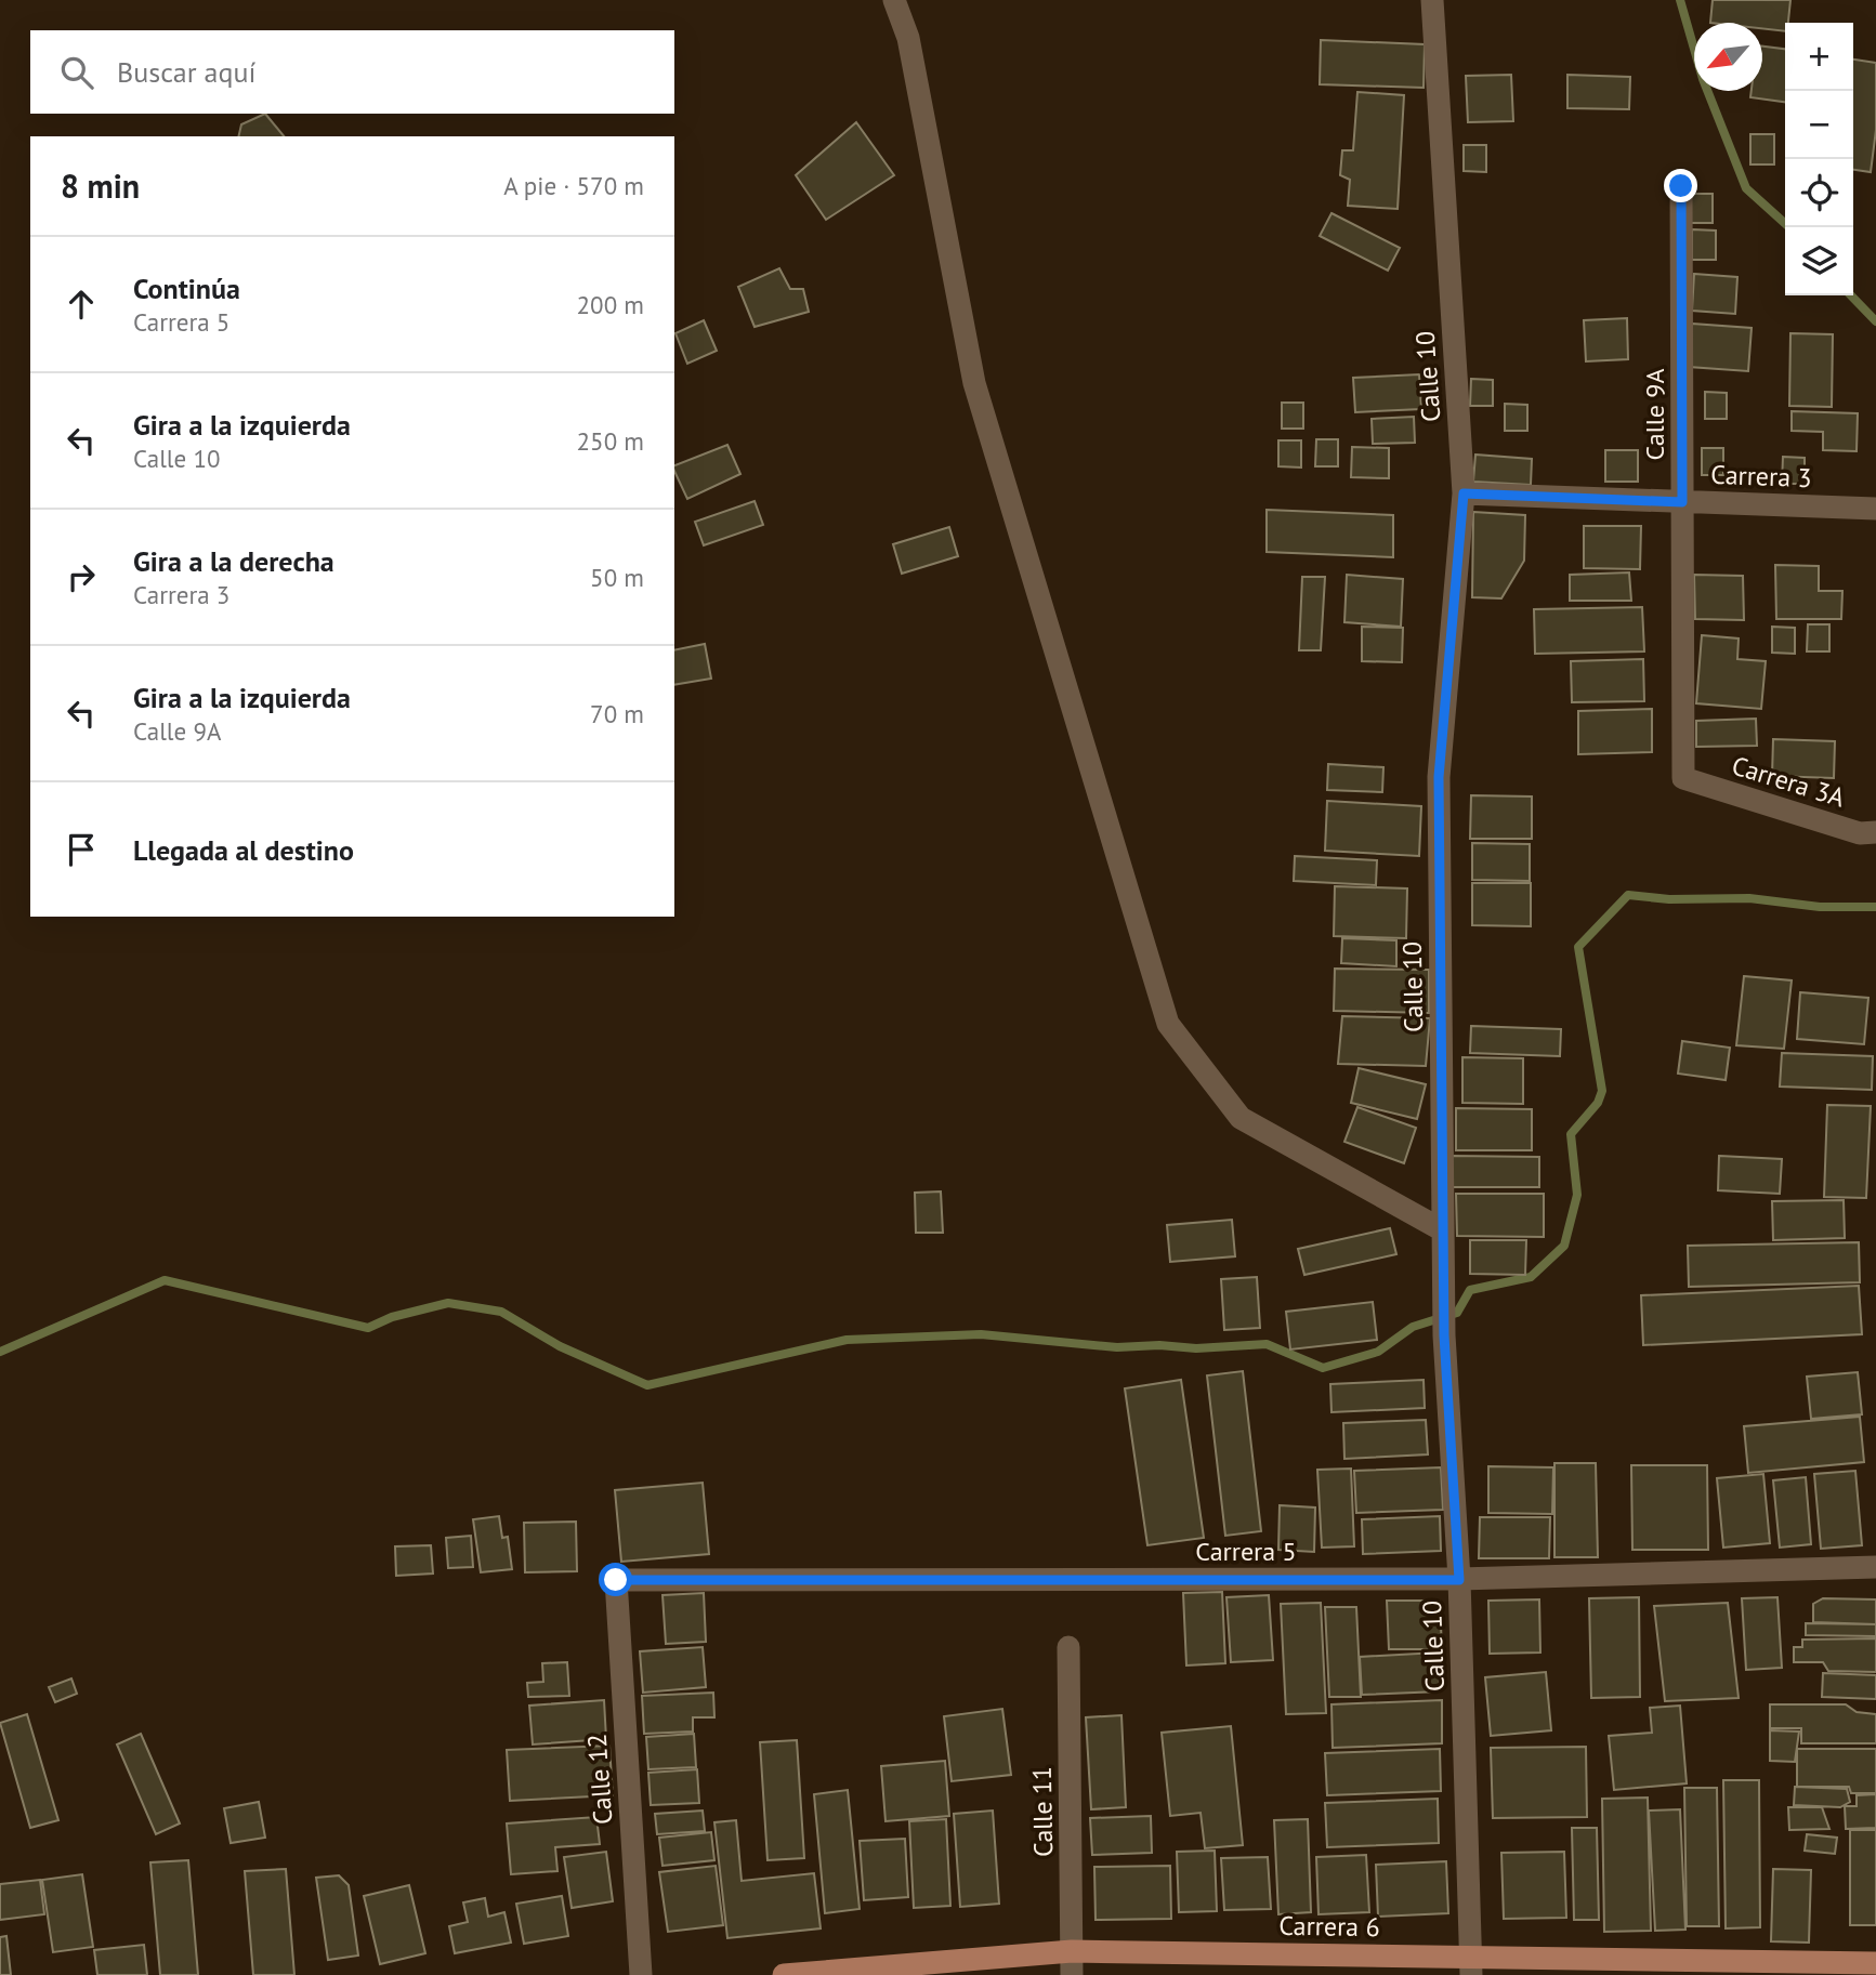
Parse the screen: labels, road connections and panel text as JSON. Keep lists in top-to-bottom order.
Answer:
{
  "streets": {
    "main road": ["Carrera 6"],
    "street": [
      "Calle 10",
      "Calle 9A",
      "Carrera 3",
      "Carrera 3A",
      "Carrera 5",
      "Calle 12",
      "Calle 11"
    ]
  },
  "crossings": [
    ["Calle 10", "Carrera 3"],
    ["Calle 10", "Carrera 5"],
    ["Calle 10", "Carrera 6"],
    ["Calle 9A", "Carrera 3"],
    ["Calle 9A", "Carrera 3A"],
    ["Carrera 5", "Calle 12"],
    ["Calle 11", "Carrera 6"]
  ],
  "north": "bottom left",
  "page": {
    "map_buttons": ["+", "−"],
    "search": "Buscar aquí",
    "heading": ["8 min", "A pie · 570 m"],
    "list": [
      ["Continúa", "Carrera 5", "200 m"],
      ["Gira a la izquierda", "Calle 10", "250 m"],
      ["Gira a la derecha", "Carrera 3", "50 m"],
      ["Gira a la izquierda", "Calle 9A", "70 m"],
      "Llegada al destino"
    ]
  }
}
